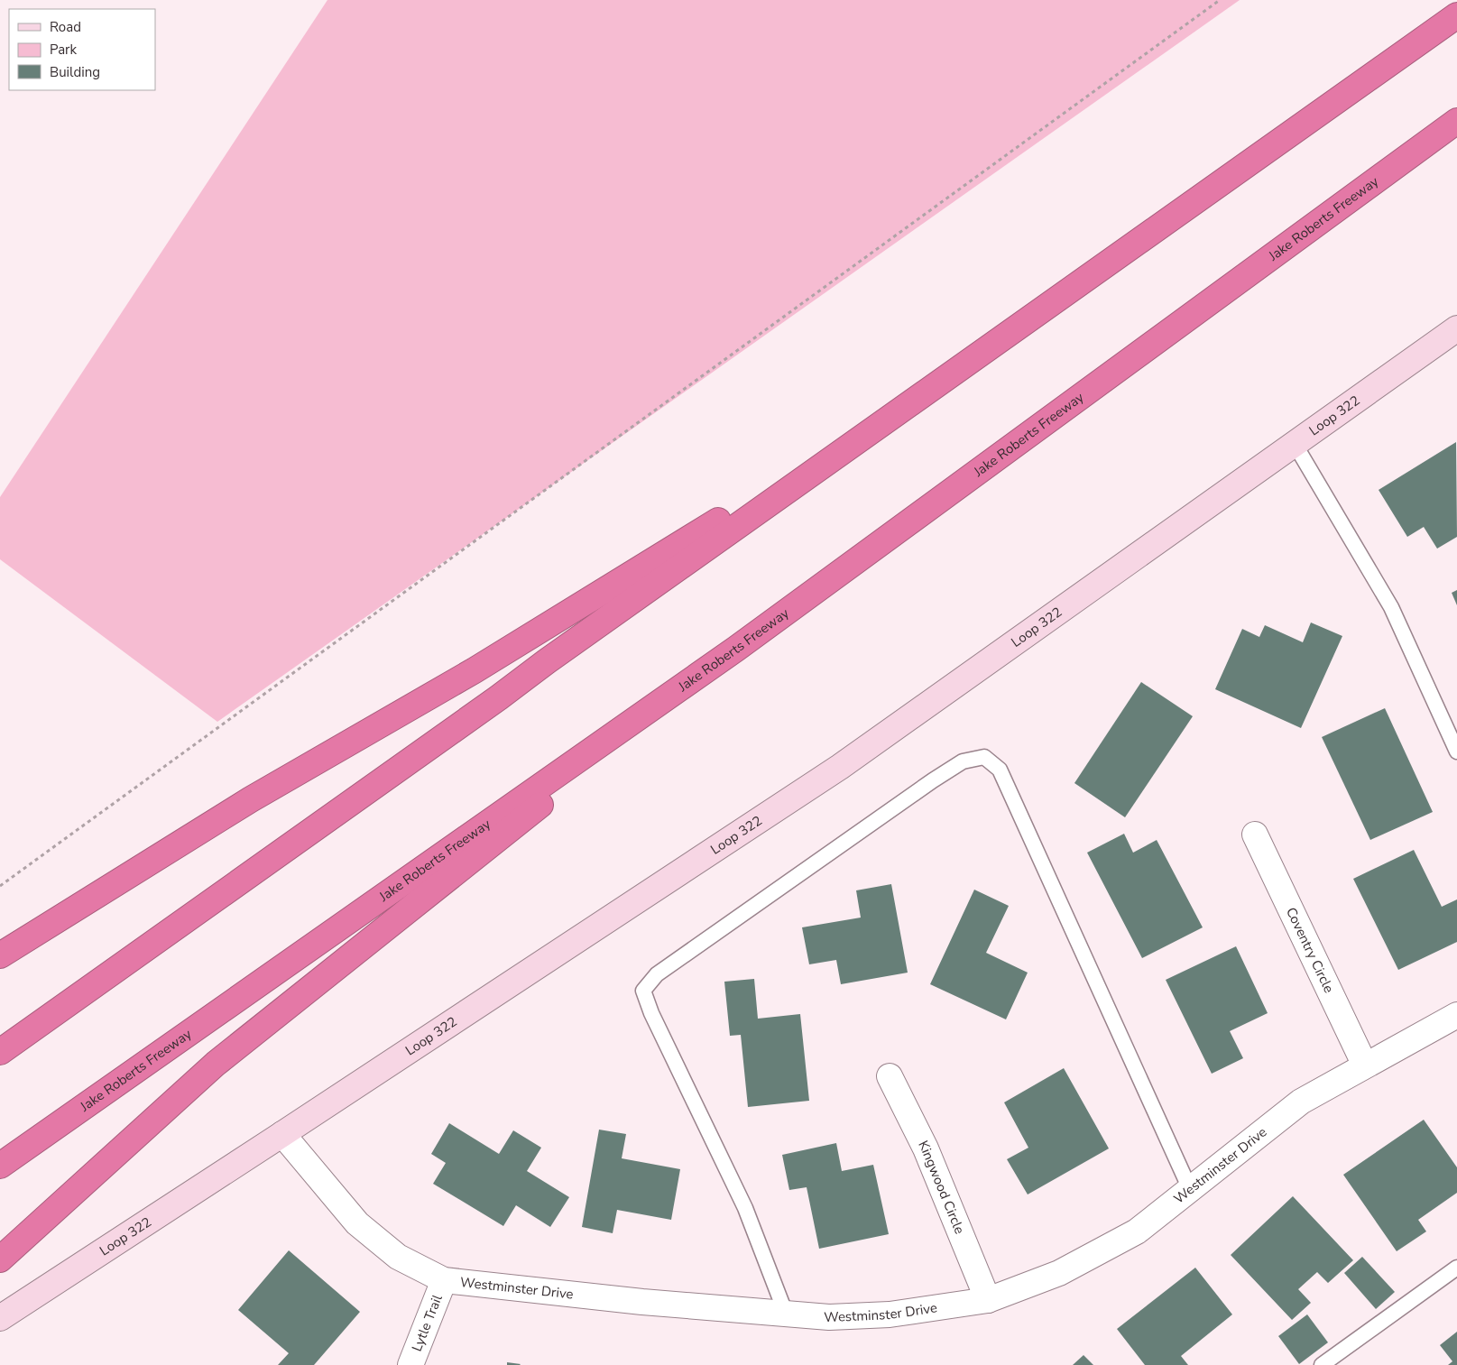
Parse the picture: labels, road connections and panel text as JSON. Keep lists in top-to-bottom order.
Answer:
{
  "streets": {
    "highway": ["Jake Roberts Freeway"],
    "main road": ["Loop 322"],
    "street": [
      "Coventry Circle",
      "Westminster Drive",
      "Kingwood Circle",
      "Lytle Trail"
    ]
  },
  "crossings": [
    ["Loop 322", "Westminster Drive"],
    ["Coventry Circle", "Westminster Drive"],
    ["Westminster Drive", "Kingwood Circle"],
    ["Westminster Drive", "Lytle Trail"]
  ],
  "legend": ["Road", "Park", "Building"]
}
